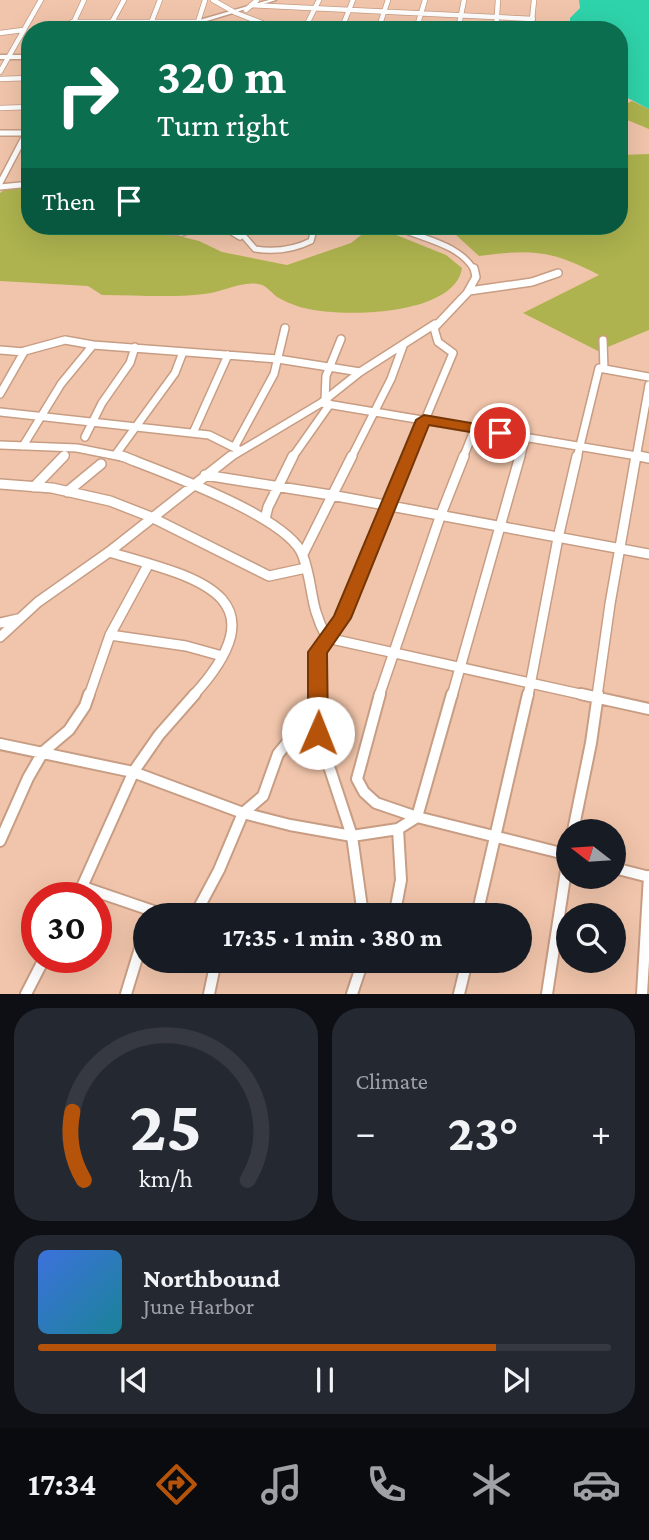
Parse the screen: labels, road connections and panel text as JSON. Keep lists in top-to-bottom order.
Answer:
{
  "north": "left",
  "page": {
    "turn": ["320 m", "Turn right"],
    "then": "Then",
    "limit": "30",
    "trip": "17:35 · 1 min · 380 m",
    "tile": "Climate",
    "heat": ["−", "23°", "+"],
    "song": ["Northbound", "June Harbor"],
    "tabs": "17:34",
    "gauge": ["25", "km/h"]
  }
}
